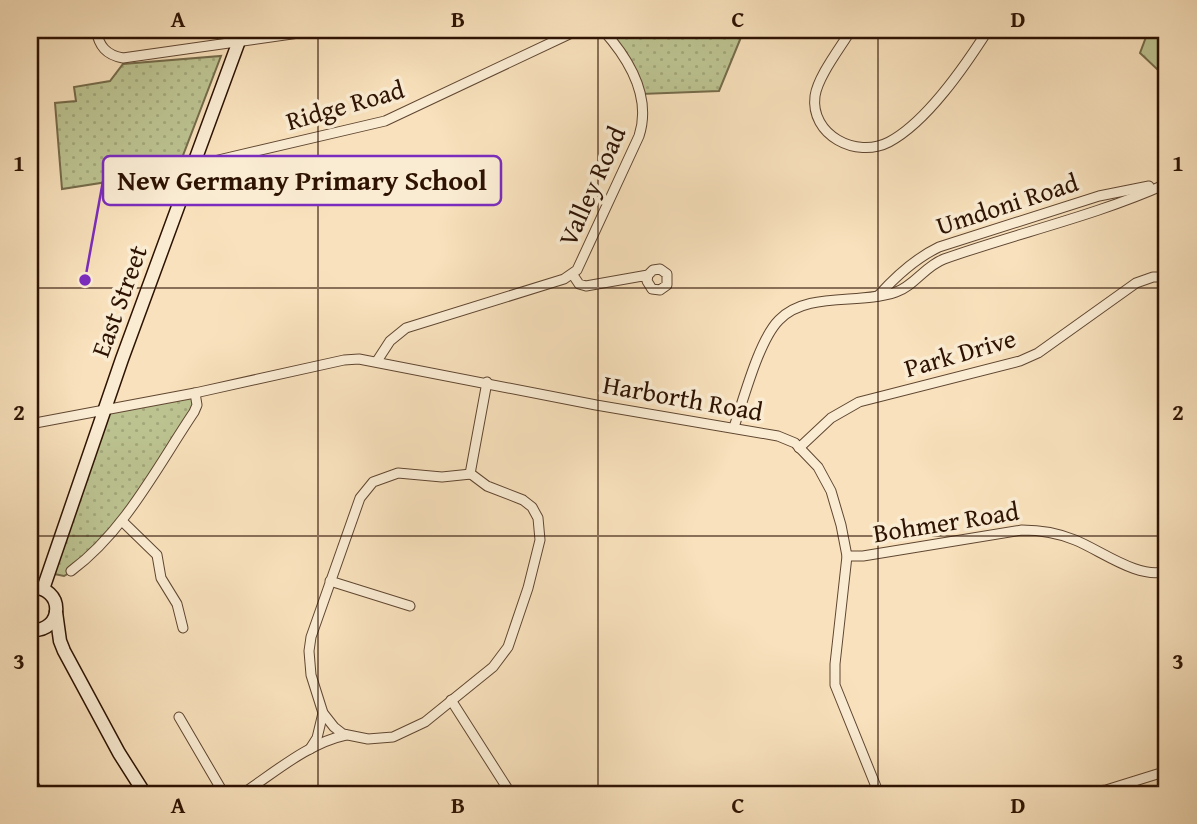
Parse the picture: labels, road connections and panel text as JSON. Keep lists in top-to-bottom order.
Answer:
{
  "streets": {
    "street": [
      "Ridge Road",
      "Valley Road",
      "Umdoni Road",
      "East Street",
      "Park Drive",
      "Harborth Road",
      "Bohmer Road"
    ]
  },
  "crossings": [
    ["Ridge Road", "East Street"],
    ["Valley Road", "Harborth Road"],
    ["Umdoni Road", "Harborth Road"],
    ["East Street", "Harborth Road"],
    ["Park Drive", "Harborth Road"],
    ["Harborth Road", "Bohmer Road"]
  ],
  "places": ["New Germany Primary School"],
  "grid": {
    "columns": [
      "A",
      "B",
      "C",
      "D"
    ],
    "rows": ["1", "2", "3"]
  }
}
